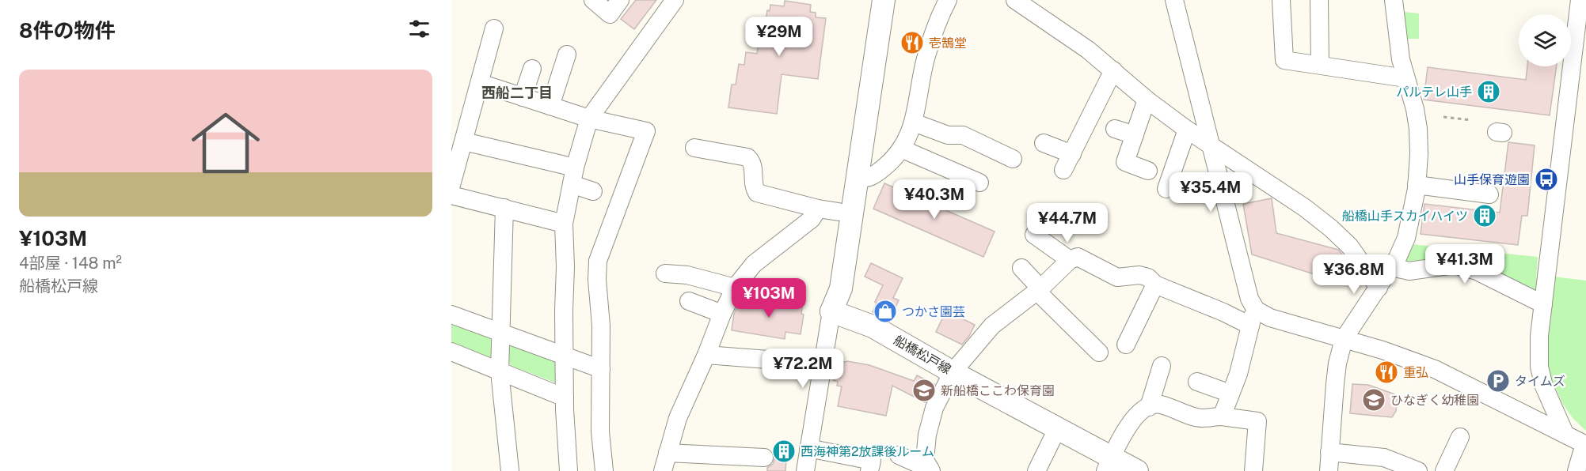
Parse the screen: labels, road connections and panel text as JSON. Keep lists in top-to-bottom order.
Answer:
{
  "streets": {
    "main road": ["船橋松戸線"]
  },
  "districts": ["西船二丁目"],
  "places": {
    "restaurant": ["壱鵠堂", "重弘"],
    "building": ["パルテレ山手", "船橋山手スカイハイツ", "西海神第2放課後ルーム"],
    "bus stop": ["山手保育遊園"],
    "shop": ["つかさ園芸"],
    "parking": ["タイムズ"],
    "school or university": ["新船橋ここわ保育園", "ひなぎく幼稚園"]
  },
  "page": {
    "heading": "8件の物件",
    "price": [
      "¥29M",
      "¥35.4M",
      "¥40.3M",
      "¥44.7M",
      "¥41.3M",
      "¥36.8M",
      "¥103M",
      "¥72.2M"
    ],
    "list": [
      {
        "name": "¥103M",
        "note": "4部屋 · 148 m² · 船橋松戸線"
      }
    ]
  }
}
